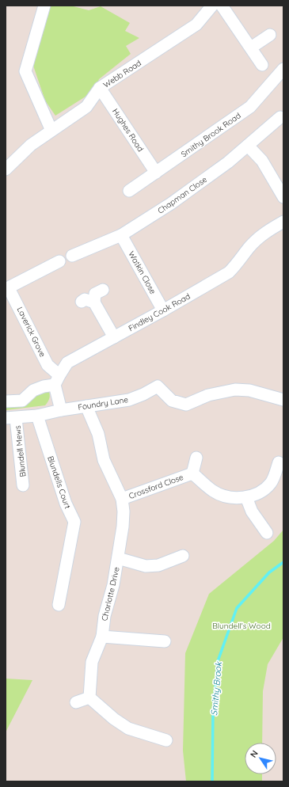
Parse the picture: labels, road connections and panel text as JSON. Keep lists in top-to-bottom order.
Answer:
{
  "streets": {
    "street": [
      "Webb Road",
      "Hughes Road",
      "Smithy Brook Road",
      "Chapman Close",
      "Watkin Close",
      "Findley Cook Road",
      "Laverick Grove",
      "Foundry Lane",
      "Blundell Mews",
      "Blundells Court",
      "Crossford Close",
      "Charlotte Drive"
    ]
  },
  "crossings": [
    ["Webb Road", "Hughes Road"],
    ["Hughes Road", "Smithy Brook Road"],
    ["Chapman Close", "Watkin Close"],
    ["Watkin Close", "Findley Cook Road"],
    ["Findley Cook Road", "Laverick Grove"],
    ["Foundry Lane", "Blundell Mews"],
    ["Foundry Lane", "Blundells Court"],
    ["Foundry Lane", "Charlotte Drive"],
    ["Crossford Close", "Charlotte Drive"]
  ],
  "water": ["Smithy Brook"],
  "parks": ["Blundell's Wood"],
  "north": "top left"
}
